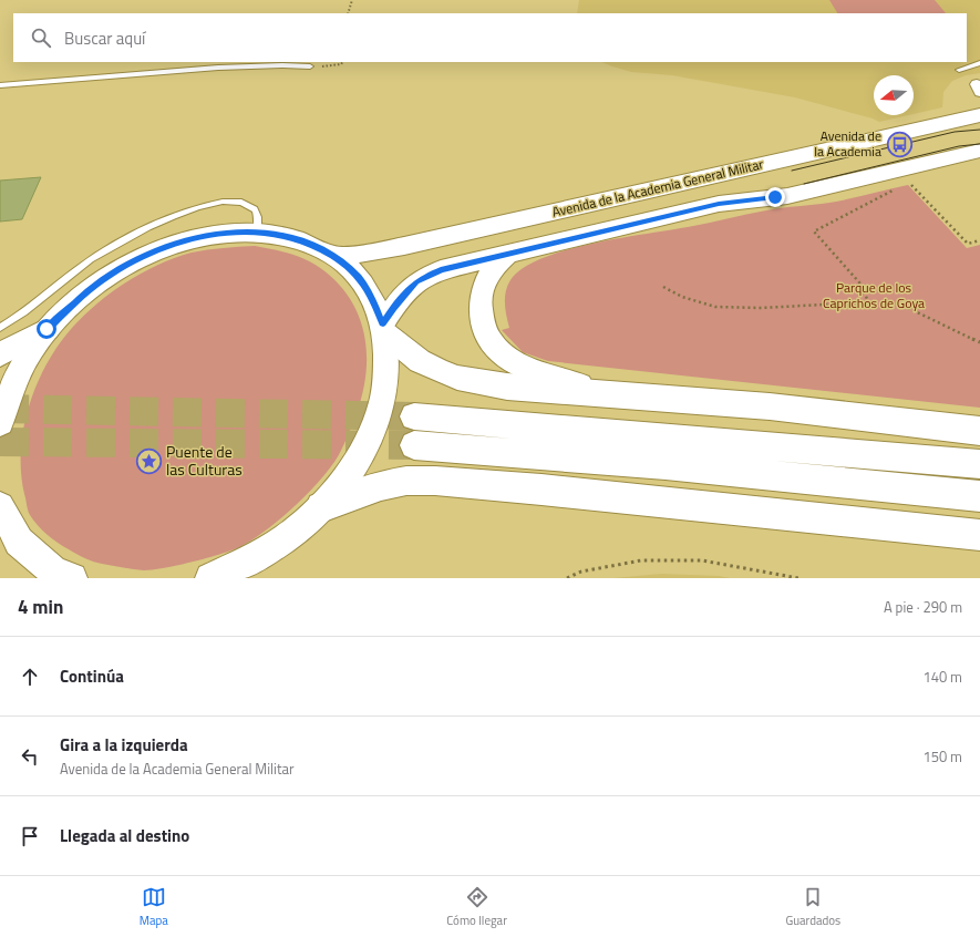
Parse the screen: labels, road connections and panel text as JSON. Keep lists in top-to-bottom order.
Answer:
{
  "streets": {
    "main road": ["Avenida de la Academia General Militar"]
  },
  "parks": ["Parque de los Caprichos de Goya"],
  "places": {
    "bus stop": ["Avenida de la Academia"],
    "place": ["Puente de las Culturas"]
  },
  "north": "left",
  "page": {
    "search": "Buscar aquí",
    "heading": ["4 min", "A pie · 290 m"],
    "list": [
      ["Continúa", "140 m"],
      ["Gira a la izquierda", "Avenida de la Academia General Militar", "150 m"],
      "Llegada al destino"
    ],
    "nav": ["Mapa", "Cómo llegar", "Guardados"]
  }
}
